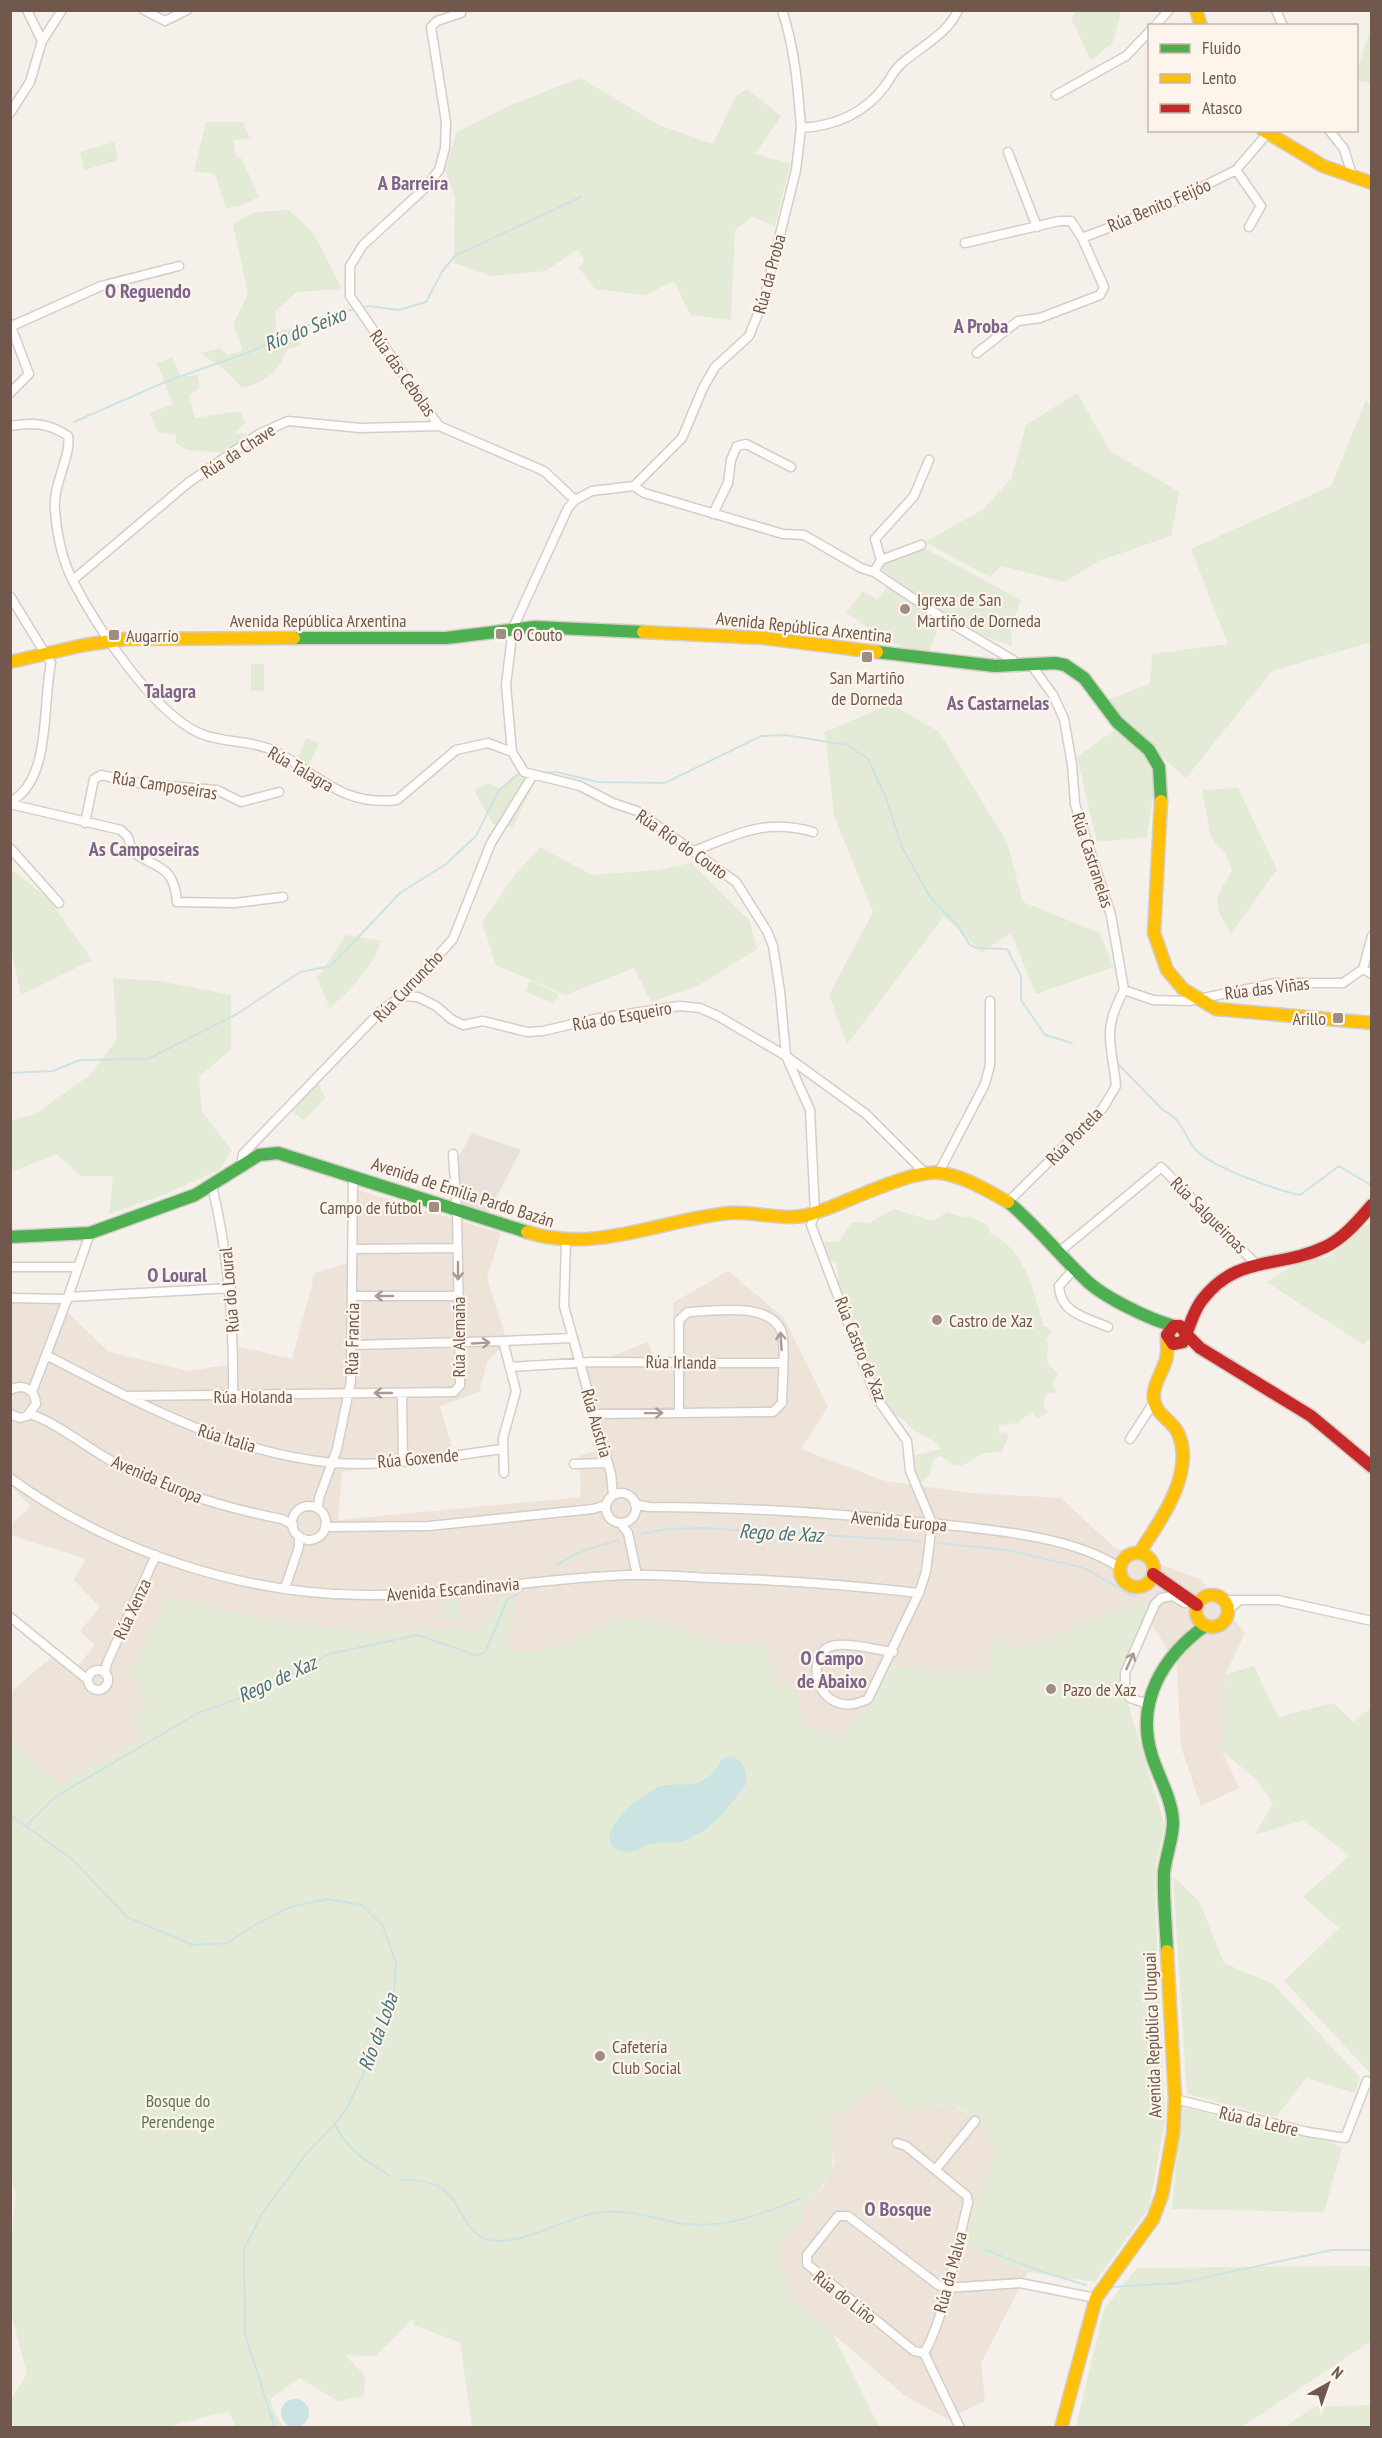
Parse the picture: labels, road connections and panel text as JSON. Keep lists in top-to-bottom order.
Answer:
{
  "streets": {
    "street": [
      "Rúa Benito Feijóo",
      "Rúa da Proba",
      "Rúa das Cebolas",
      "Rúa da Chave",
      "Avenida República Arxentina",
      "Rúa Talagra",
      "Rúa Camposeiras",
      "Rúa Río do Couto",
      "Rúa Castranelas",
      "Rúa Curruncho",
      "Rúa das Viñas",
      "Rúa do Esqueiro",
      "Rúa Portela",
      "Avenida de Emilia Pardo Bazán",
      "Rúa Salgueiroas",
      "Rúa do Loural",
      "Rúa Alemaña",
      "Rúa Francia",
      "Rúa Castro de Xaz",
      "Rúa Irlanda",
      "Rúa Holanda",
      "Rúa Austria",
      "Rúa Italia",
      "Rúa Goxende",
      "Avenida Europa",
      "Avenida Escandinavia",
      "Rúa Xenza",
      "Avenida República Uruguai",
      "Rúa da Lebre",
      "Rúa da Malva",
      "Rúa do Liño"
    ]
  },
  "crossings": [
    ["Rúa da Proba", "Rúa Castranelas"],
    ["Rúa das Cebolas", "Rúa da Chave"],
    ["Rúa da Chave", "Rúa Talagra"],
    ["Avenida República Arxentina", "Rúa Talagra"],
    ["Avenida República Arxentina", "Rúa Castranelas"],
    ["Avenida República Arxentina", "Rúa das Viñas"],
    ["Rúa Río do Couto", "Rúa Curruncho"],
    ["Rúa Río do Couto", "Rúa do Esqueiro"],
    ["Rúa Castranelas", "Rúa Portela"],
    ["Rúa Curruncho", "Rúa do Esqueiro"],
    ["Rúa Curruncho", "Avenida de Emilia Pardo Bazán"],
    ["Rúa Portela", "Avenida de Emilia Pardo Bazán"],
    ["Avenida de Emilia Pardo Bazán", "Rúa Salgueiroas"],
    ["Avenida de Emilia Pardo Bazán", "Rúa do Loural"],
    ["Avenida de Emilia Pardo Bazán", "Rúa Alemaña"],
    ["Avenida de Emilia Pardo Bazán", "Rúa Francia"],
    ["Avenida de Emilia Pardo Bazán", "Rúa Castro de Xaz"],
    ["Rúa do Loural", "Rúa Holanda"],
    ["Rúa Alemaña", "Rúa Francia"],
    ["Rúa Alemaña", "Rúa Holanda"],
    ["Rúa Francia", "Rúa Holanda"],
    ["Rúa Francia", "Rúa Italia"],
    ["Rúa Francia", "Rúa Goxende"],
    ["Rúa Francia", "Avenida Europa"],
    ["Rúa Castro de Xaz", "Avenida Europa"],
    ["Rúa Castro de Xaz", "Avenida Escandinavia"],
    ["Rúa Irlanda", "Rúa Austria"],
    ["Rúa Holanda", "Rúa Italia"],
    ["Rúa Austria", "Avenida Europa"],
    ["Rúa Italia", "Rúa Goxende"],
    ["Avenida Escandinavia", "Rúa Xenza"],
    ["Avenida República Uruguai", "Rúa da Lebre"],
    ["Rúa da Malva", "Rúa do Liño"]
  ],
  "districts": [
    "A Barreira",
    "O Reguendo",
    "A Proba",
    "Talagra",
    "As Castarnelas",
    "As Camposeiras",
    "O Loural",
    "O Campo de Abaixo",
    "O Bosque"
  ],
  "water": ["Río do Seixo", "Rego de Xaz", "Río da Loba"],
  "parks": ["Bosque do Perendenge"],
  "places": {
    "other": [
      "Igrexa de San Martiño de Dorneda",
      "Castro de Xaz",
      "Pazo de Xaz",
      "Cafetería Club Social"
    ],
    "transit": [
      "O Couto",
      "Augarrío",
      "San Martiño de Dorneda",
      "Arillo",
      "Campo de fútbol"
    ]
  },
  "legend": ["Fluido", "Lento", "Atasco"],
  "north": "top right"
}
